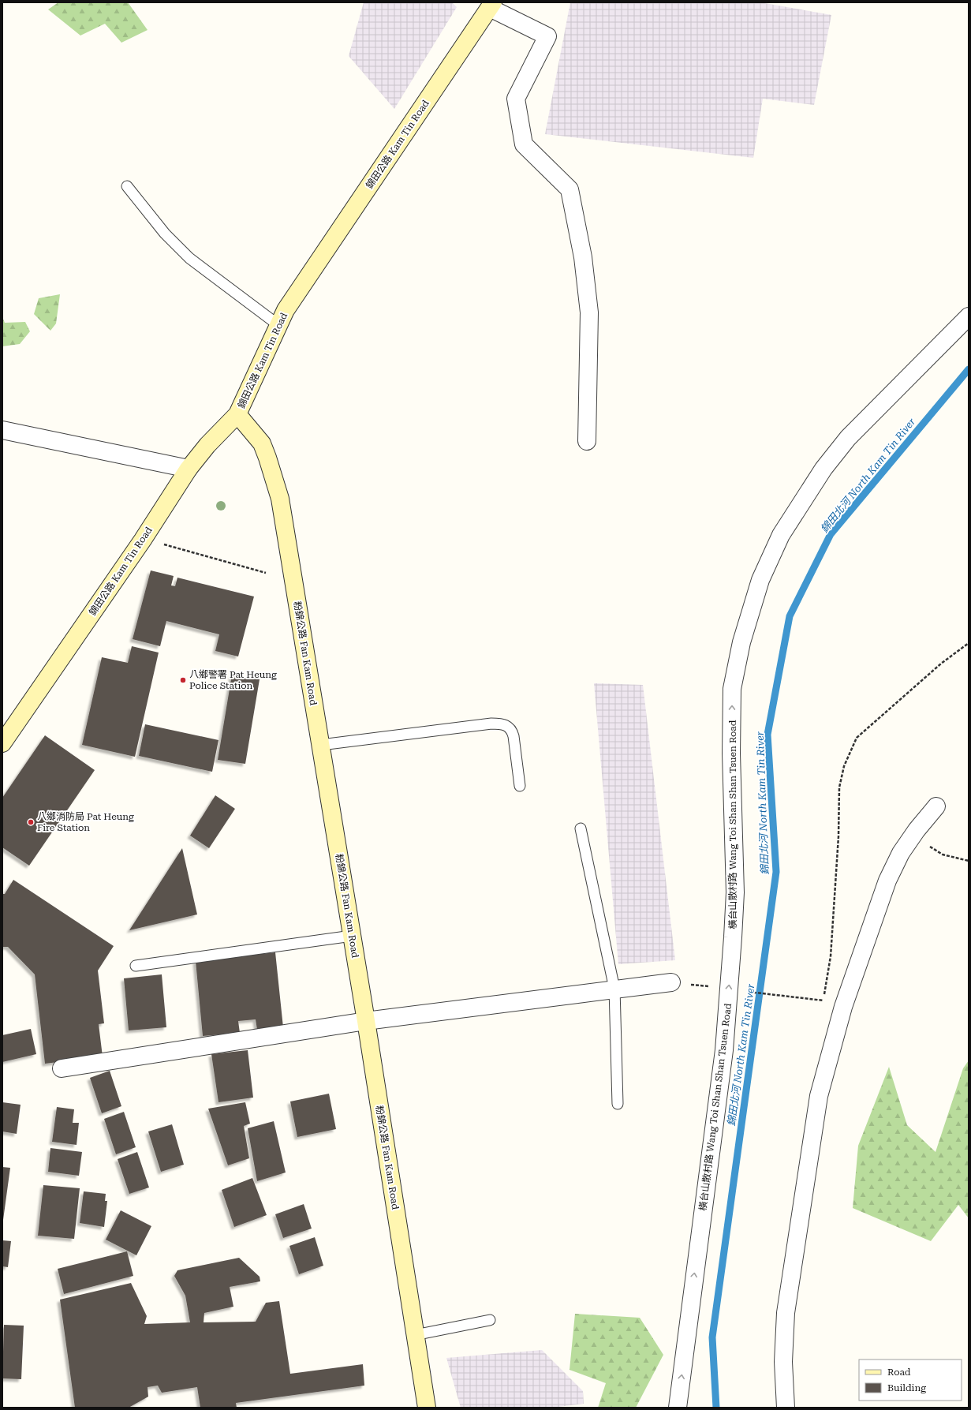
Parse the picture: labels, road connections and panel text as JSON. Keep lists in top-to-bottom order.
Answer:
{
  "streets": {
    "main road": ["錦田公路 Kam Tin Road", "粉錦公路 Fan Kam Road"],
    "street": ["橫台山散村路 Wang Toi Shan Shan Tsuen Road"]
  },
  "crossings": [
    ["錦田公路 Kam Tin Road", "粉錦公路 Fan Kam Road"]
  ],
  "water": ["錦田北河 North Kam Tin River"],
  "places": ["八鄉警署 Pat Heung Police Station", "八鄉消防局 Pat Heung Fire Station"],
  "legend": ["Road", "Building"]
}
